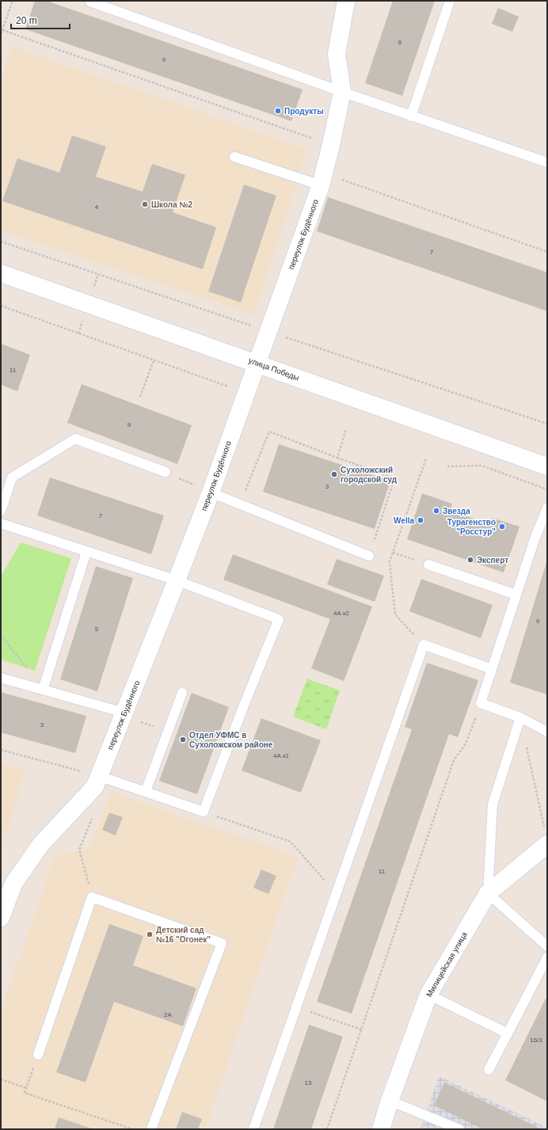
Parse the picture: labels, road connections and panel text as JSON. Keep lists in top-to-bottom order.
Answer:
{
  "streets": {
    "street": ["переулок Будённого", "улица Победы", "Милицейская улица"]
  },
  "crossings": [
    ["переулок Будённого", "улица Победы"]
  ],
  "places": [
    "Продукты",
    "Школа №2",
    "Сухоложский городской суд",
    "Звезда",
    "Wella",
    "Турагенство \"Росстур\"",
    "Эксперт",
    "Отдел УФМС в Сухоложском районе",
    "Детский сад №16 \"Огонек\""
  ],
  "house_numbers": [
    "6",
    "9",
    "4",
    "7",
    "11",
    "9",
    "3",
    "7",
    "4А к2",
    "9",
    "5",
    "3",
    "4А к1",
    "11",
    "2А",
    "16/3",
    "13"
  ],
  "scale_bar": "20 m"
}
